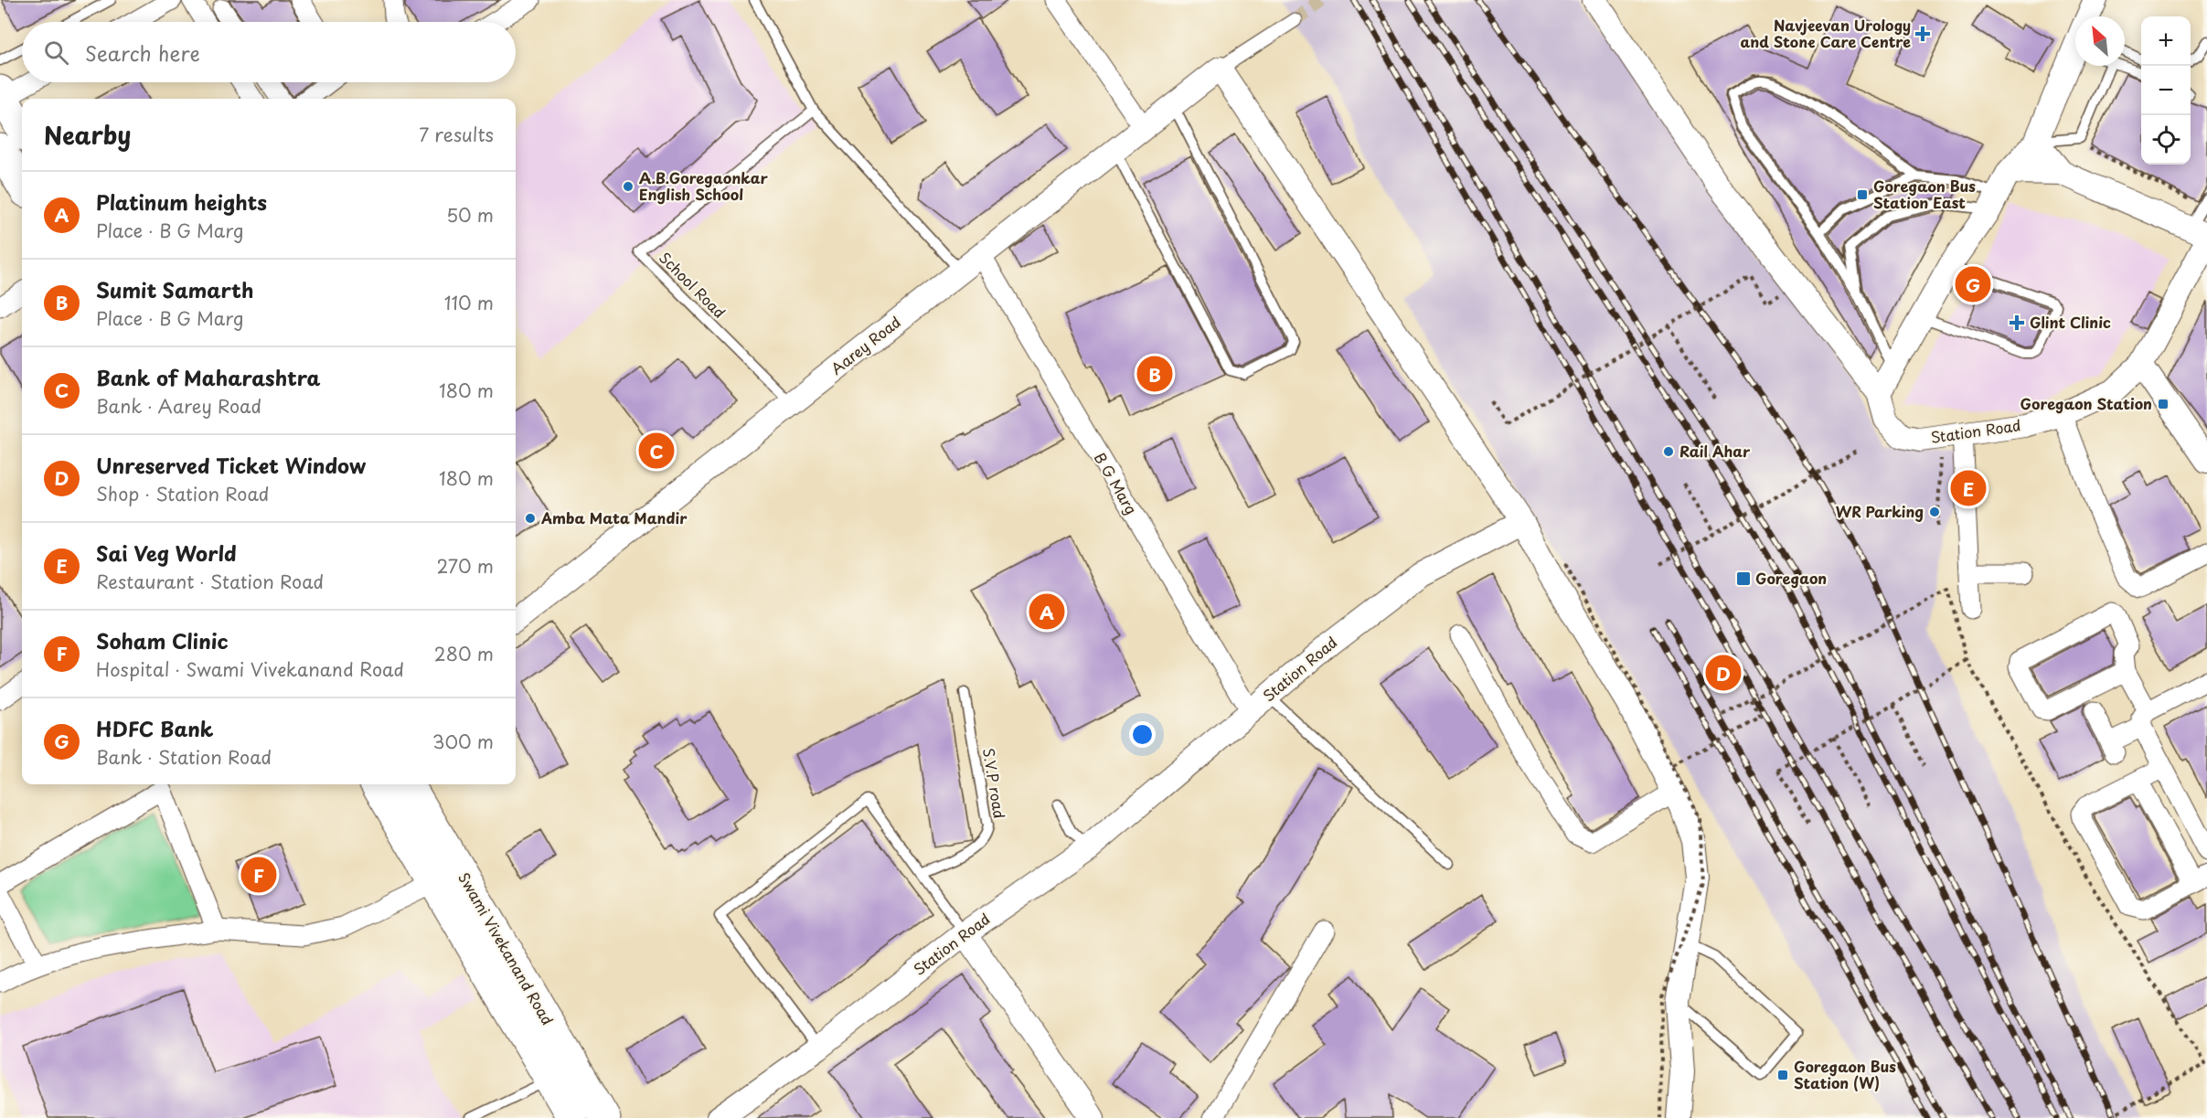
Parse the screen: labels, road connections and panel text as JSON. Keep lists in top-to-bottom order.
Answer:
{
  "streets": {
    "main road": ["Swami Vivekanand Road"],
    "street": ["Aarey Road", "Station Road", "B G Marg"],
    "lane": ["School Road", "S.V.P road"]
  },
  "crossings": [
    ["School Road", "Aarey Road"],
    ["Aarey Road", "B G Marg"],
    ["Station Road", "B G Marg"]
  ],
  "places": {
    "health": ["Navjeevan Urology and Stone Care Centre", "Glint Clinic"],
    "other": [
      "A.B.Goregaonkar English School",
      "Rail Ahar",
      "WR Parking",
      "Amba Mata Mandir"
    ],
    "transit": [
      "Goregaon Bus Station East",
      "Goregaon Station",
      "Goregaon",
      "Goregaon Bus Station (W)"
    ]
  },
  "north": "top left",
  "page": {
    "map_buttons": ["+", "−"],
    "search": "Search here",
    "heading": ["Nearby", "7 results"],
    "list": [
      {
        "mark": "A",
        "name": "Platinum heights",
        "note": "Place · B G Marg",
        "value": "50 m"
      },
      {
        "mark": "B",
        "name": "Sumit Samarth",
        "note": "Place · B G Marg",
        "value": "110 m"
      },
      {
        "mark": "C",
        "name": "Bank of Maharashtra",
        "note": "Bank · Aarey Road",
        "value": "180 m"
      },
      {
        "mark": "D",
        "name": "Unreserved Ticket Window",
        "note": "Shop · Station Road",
        "value": "180 m"
      },
      {
        "mark": "E",
        "name": "Sai Veg World",
        "note": "Restaurant · Station Road",
        "value": "270 m"
      },
      {
        "mark": "F",
        "name": "Soham Clinic",
        "note": "Hospital · Swami Vivekanand Road",
        "value": "280 m"
      },
      {
        "mark": "G",
        "name": "HDFC Bank",
        "note": "Bank · Station Road",
        "value": "300 m"
      }
    ],
    "pins": [
      "G",
      "B",
      "C",
      "E",
      "A",
      "D",
      "F"
    ]
  }
}
